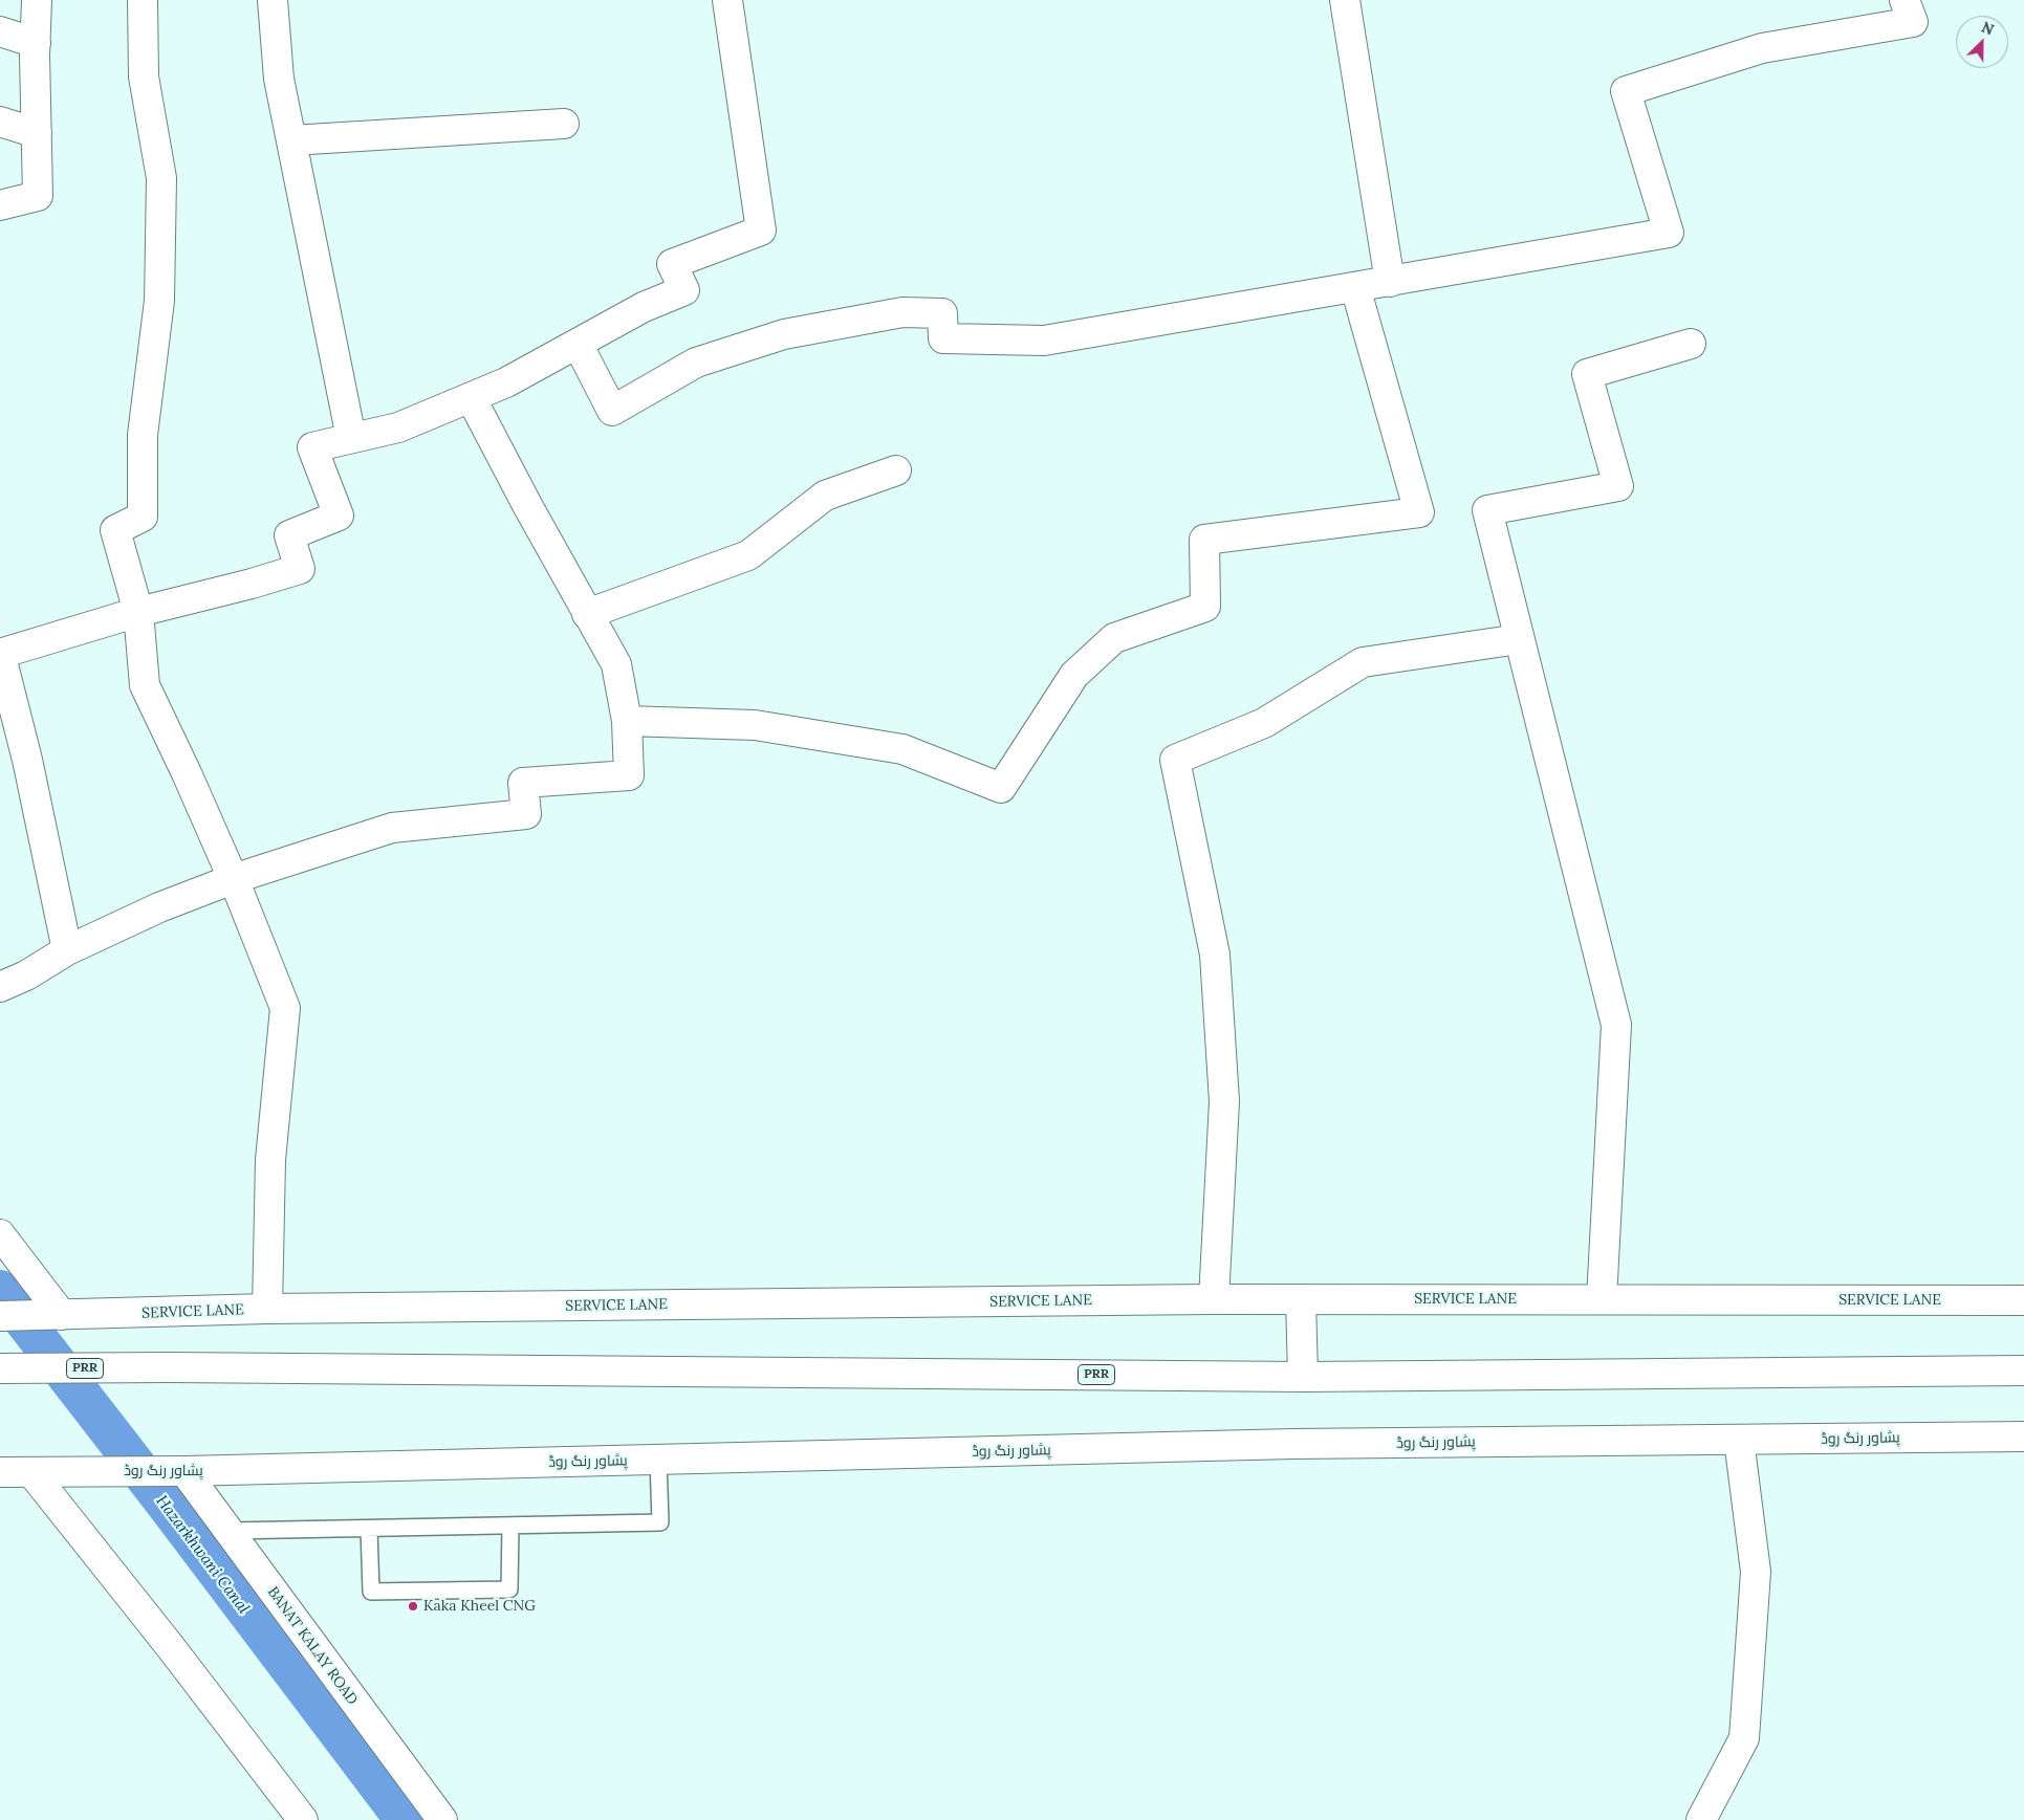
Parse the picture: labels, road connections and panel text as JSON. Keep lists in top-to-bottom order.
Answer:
{
  "streets": {
    "main road": [
      "SERVICE LANE",
      "PRR",
      "پشاور رنگ روڈ",
      "BANAT KALAY ROAD"
    ]
  },
  "crossings": [
    ["پشاور رنگ روڈ", "BANAT KALAY ROAD"]
  ],
  "water": ["Hazarkhwani Canal"],
  "places": ["Kaka Kheel CNG"],
  "north": "top right"
}
